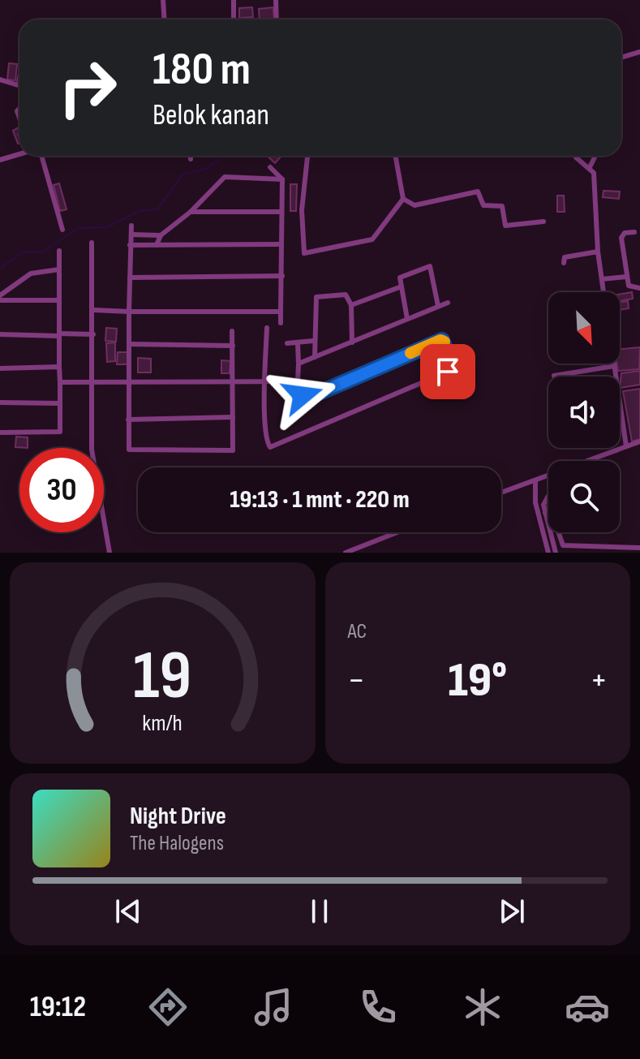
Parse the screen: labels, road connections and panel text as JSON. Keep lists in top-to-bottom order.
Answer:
{
  "north": "bottom right",
  "page": {
    "turn": ["180 m", "Belok kanan"],
    "limit": "30",
    "trip": "19:13 · 1 mnt · 220 m",
    "tile": "AC",
    "heat": ["−", "19°", "+"],
    "song": ["Night Drive", "The Halogens"],
    "tabs": "19:12",
    "gauge": ["19", "km/h"]
  }
}
